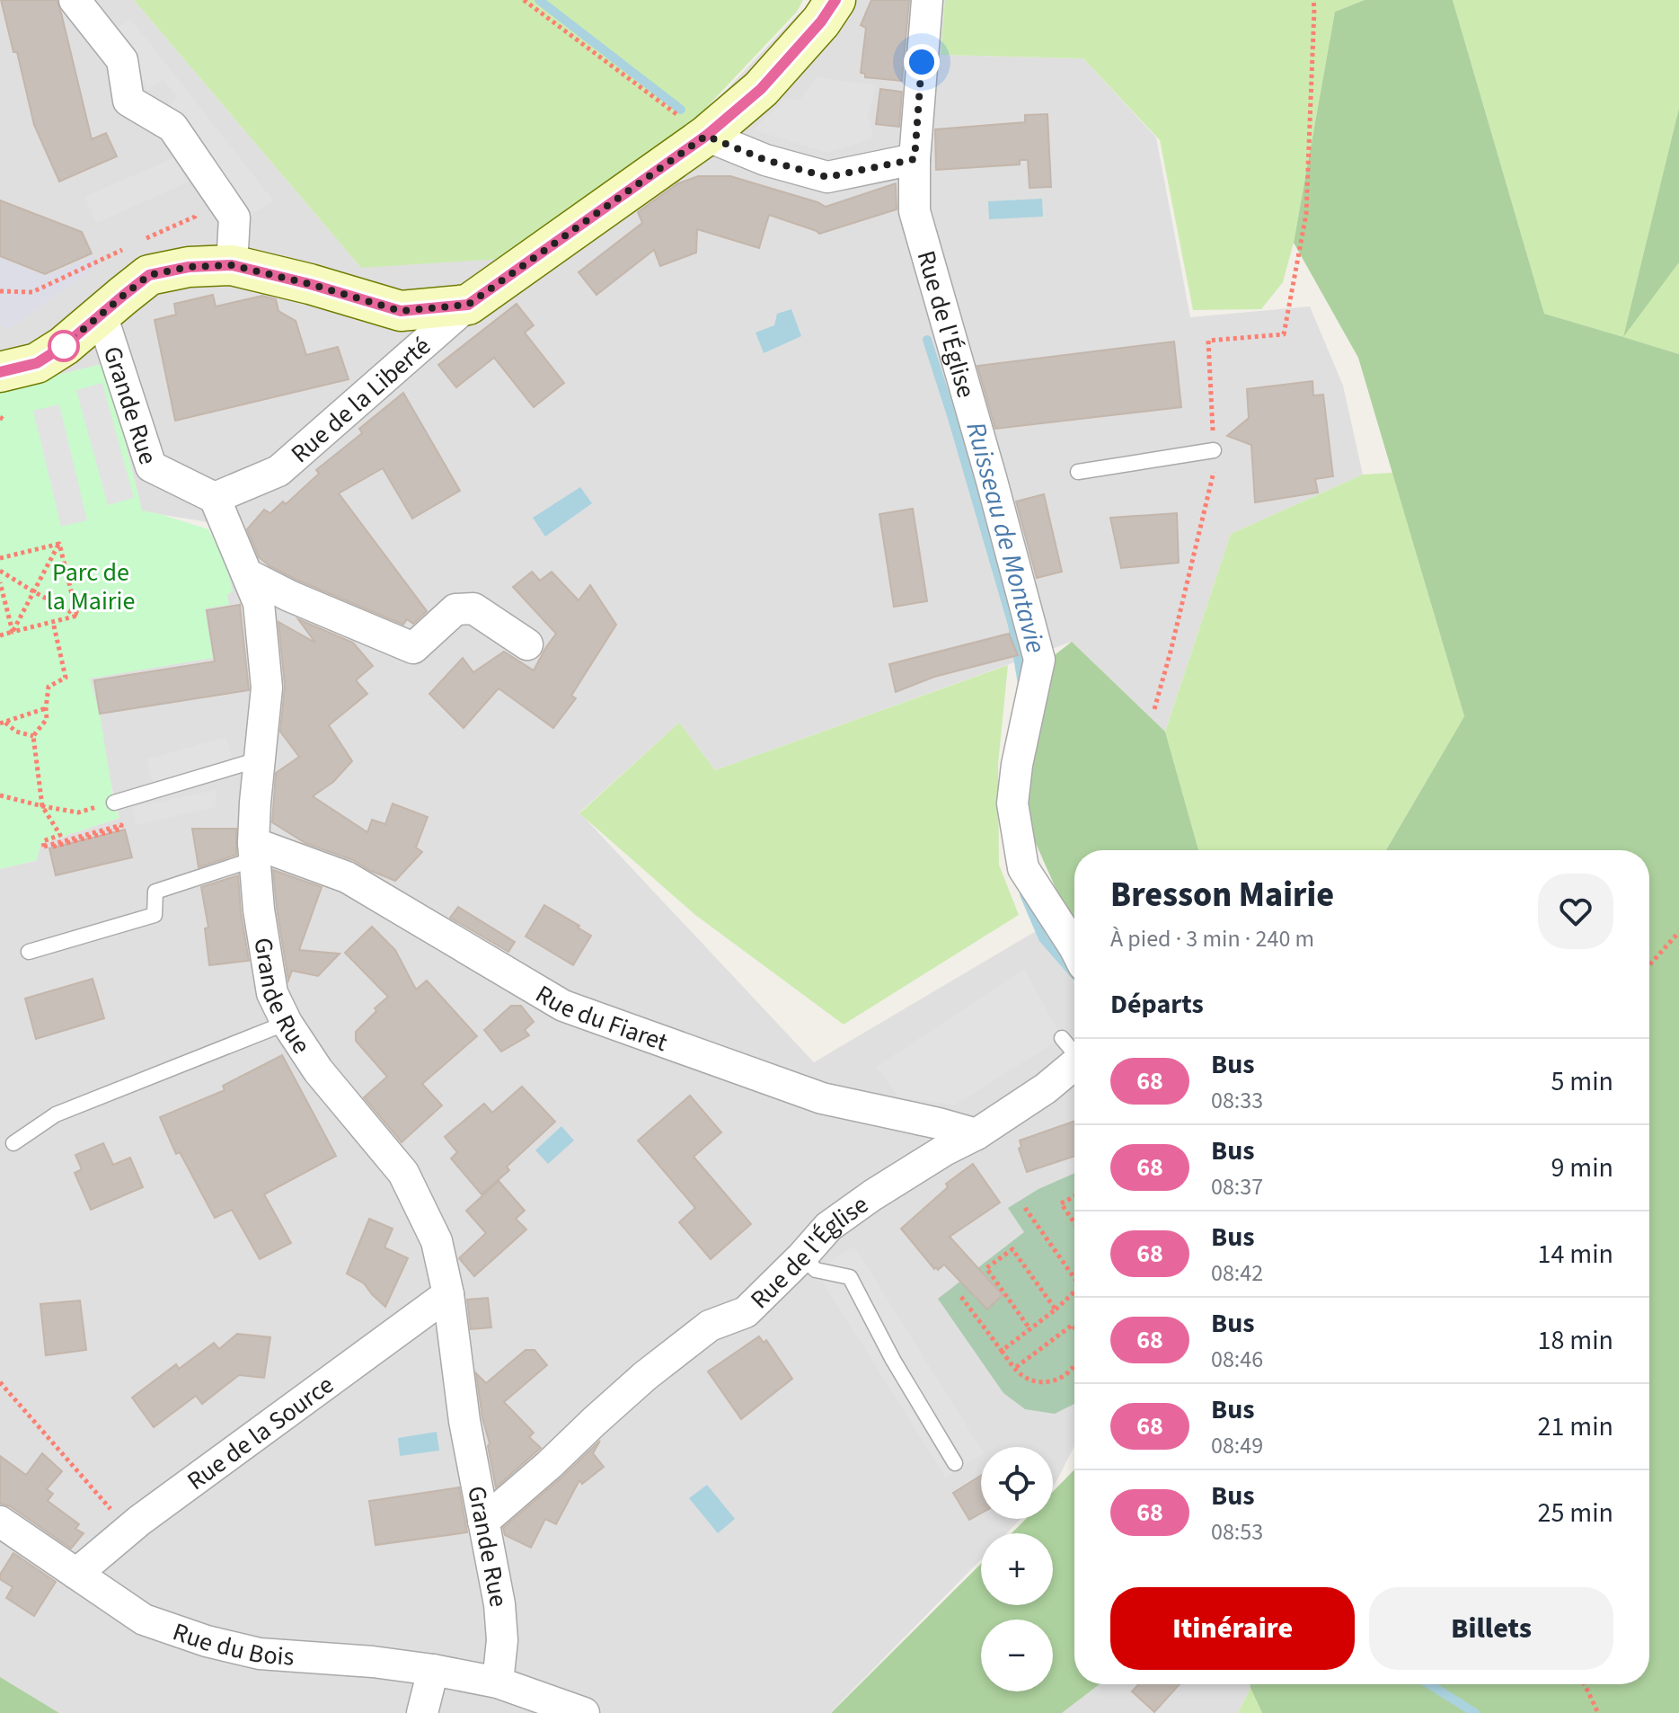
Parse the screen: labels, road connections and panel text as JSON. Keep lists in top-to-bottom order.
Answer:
{
  "streets": {
    "street": [
      "Rue de l'Église",
      "Rue de la Liberté",
      "Grande Rue",
      "Rue du Fiaret",
      "Rue de la Source",
      "Rue du Bois"
    ]
  },
  "crossings": [
    ["Rue de l'Église", "Grande Rue"],
    ["Rue de l'Église", "Rue du Fiaret"],
    ["Rue de la Liberté", "Grande Rue"],
    ["Grande Rue", "Rue du Fiaret"],
    ["Grande Rue", "Rue de la Source"],
    ["Grande Rue", "Rue du Bois"],
    ["Rue de la Source", "Rue du Bois"]
  ],
  "water": ["Ruisseau de Montavie"],
  "parks": ["Parc de la Mairie"],
  "lines": ["bus line 68"],
  "page": {
    "heading": [
      ["Bresson Mairie", "À pied · 3 min · 240 m"],
      "Départs"
    ],
    "list": [
      {
        "mark": "68",
        "name": "Bus",
        "note": "08:33",
        "value": "5 min"
      },
      {
        "mark": "68",
        "name": "Bus",
        "note": "08:37",
        "value": "9 min"
      },
      {
        "mark": "68",
        "name": "Bus",
        "note": "08:42",
        "value": "14 min"
      },
      {
        "mark": "68",
        "name": "Bus",
        "note": "08:46",
        "value": "18 min"
      },
      {
        "mark": "68",
        "name": "Bus",
        "note": "08:49",
        "value": "21 min"
      },
      {
        "mark": "68",
        "name": "Bus",
        "note": "08:53",
        "value": "25 min"
      }
    ],
    "map_buttons": ["+", "−"],
    "buttons": ["Itinéraire", "Billets"]
  }
}
